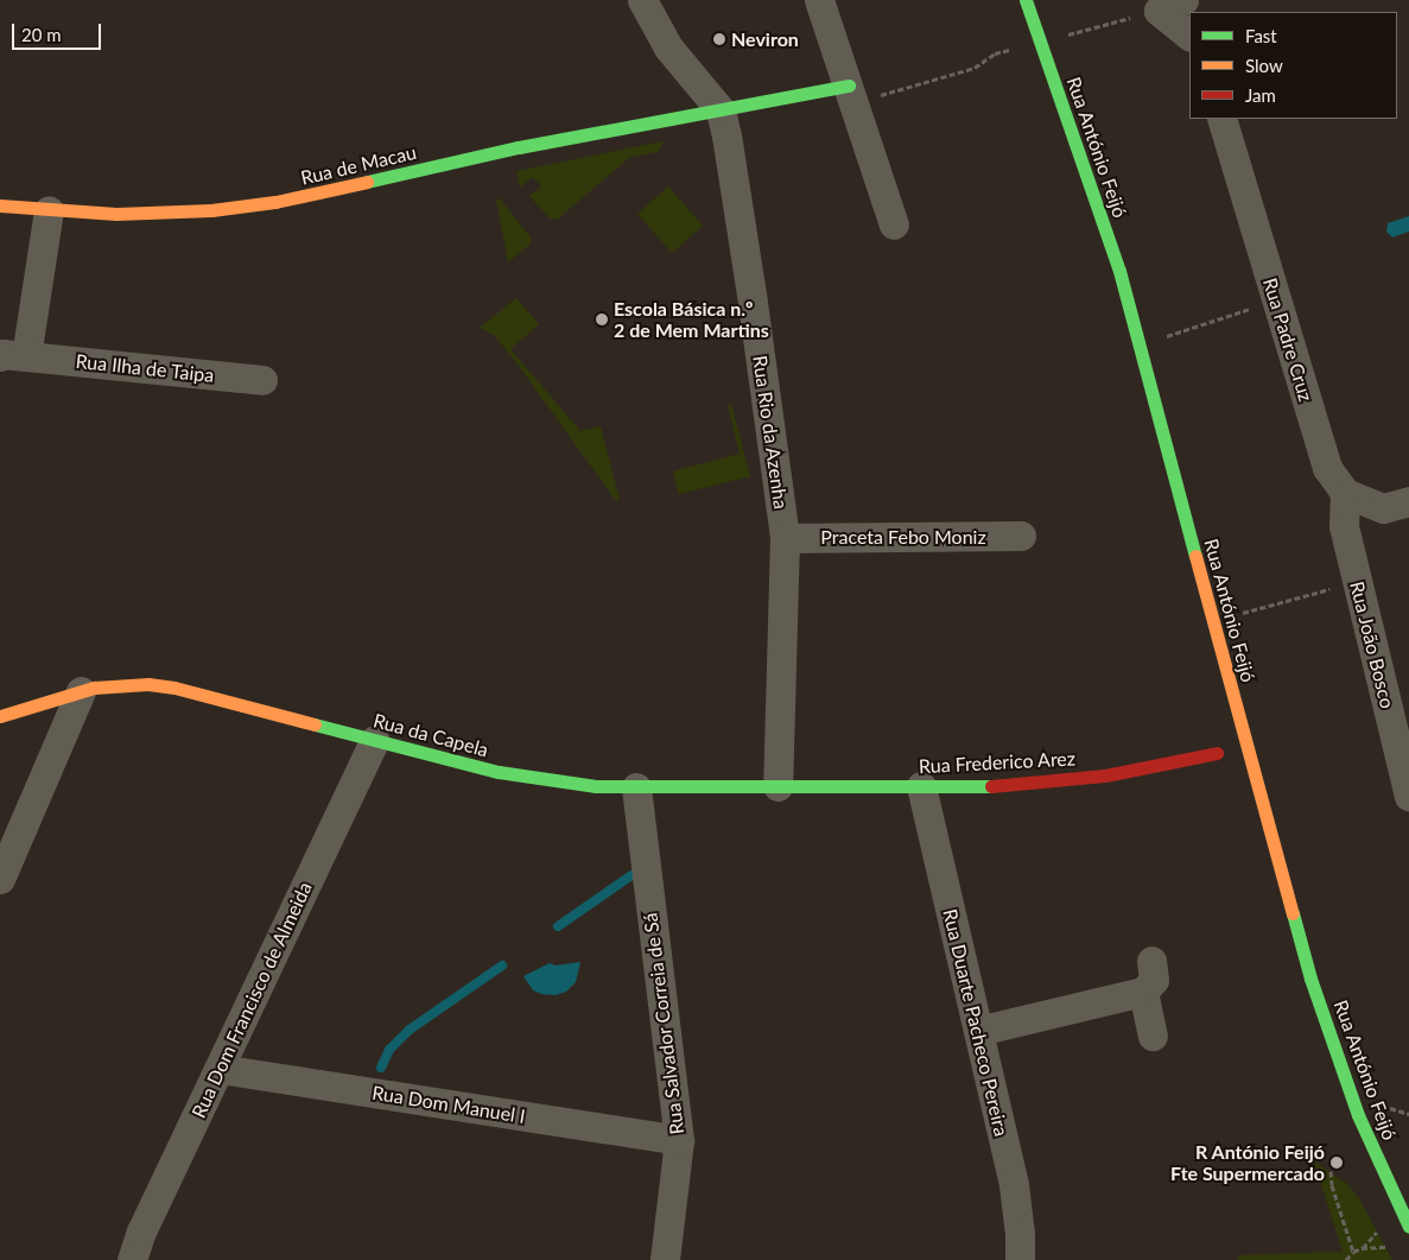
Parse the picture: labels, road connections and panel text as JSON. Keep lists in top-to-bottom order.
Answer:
{
  "streets": {
    "street": [
      "Rua António Feijó",
      "Rua de Macau",
      "Rua Padre Cruz",
      "Rua Ilha de Taipa",
      "Rua Rio da Azenha",
      "Praceta Febo Moniz",
      "Rua João Bosco",
      "Rua da Capela",
      "Rua Frederico Arez",
      "Rua Dom Francisco de Almeida",
      "Rua Duarte Pacheco Pereira",
      "Rua Salvador Correia de Sá",
      "Rua Dom Manuel I"
    ]
  },
  "crossings": [
    ["Rua de Macau", "Rua Rio da Azenha"],
    ["Rua Padre Cruz", "Rua João Bosco"],
    ["Rua Rio da Azenha", "Praceta Febo Moniz"],
    ["Rua Rio da Azenha", "Rua da Capela"],
    ["Rua Rio da Azenha", "Rua Frederico Arez"],
    ["Rua da Capela", "Rua Frederico Arez"],
    ["Rua da Capela", "Rua Dom Francisco de Almeida"],
    ["Rua da Capela", "Rua Salvador Correia de Sá"],
    ["Rua Frederico Arez", "Rua Duarte Pacheco Pereira"],
    ["Rua Dom Francisco de Almeida", "Rua Dom Manuel I"],
    ["Rua Salvador Correia de Sá", "Rua Dom Manuel I"]
  ],
  "places": ["Neviron", "Escola Básica n.º 2 de Mem Martins", "R António Feijó Fte Supermercado"],
  "legend": ["Fast", "Slow", "Jam"],
  "scale_bar": "20 m"
}
